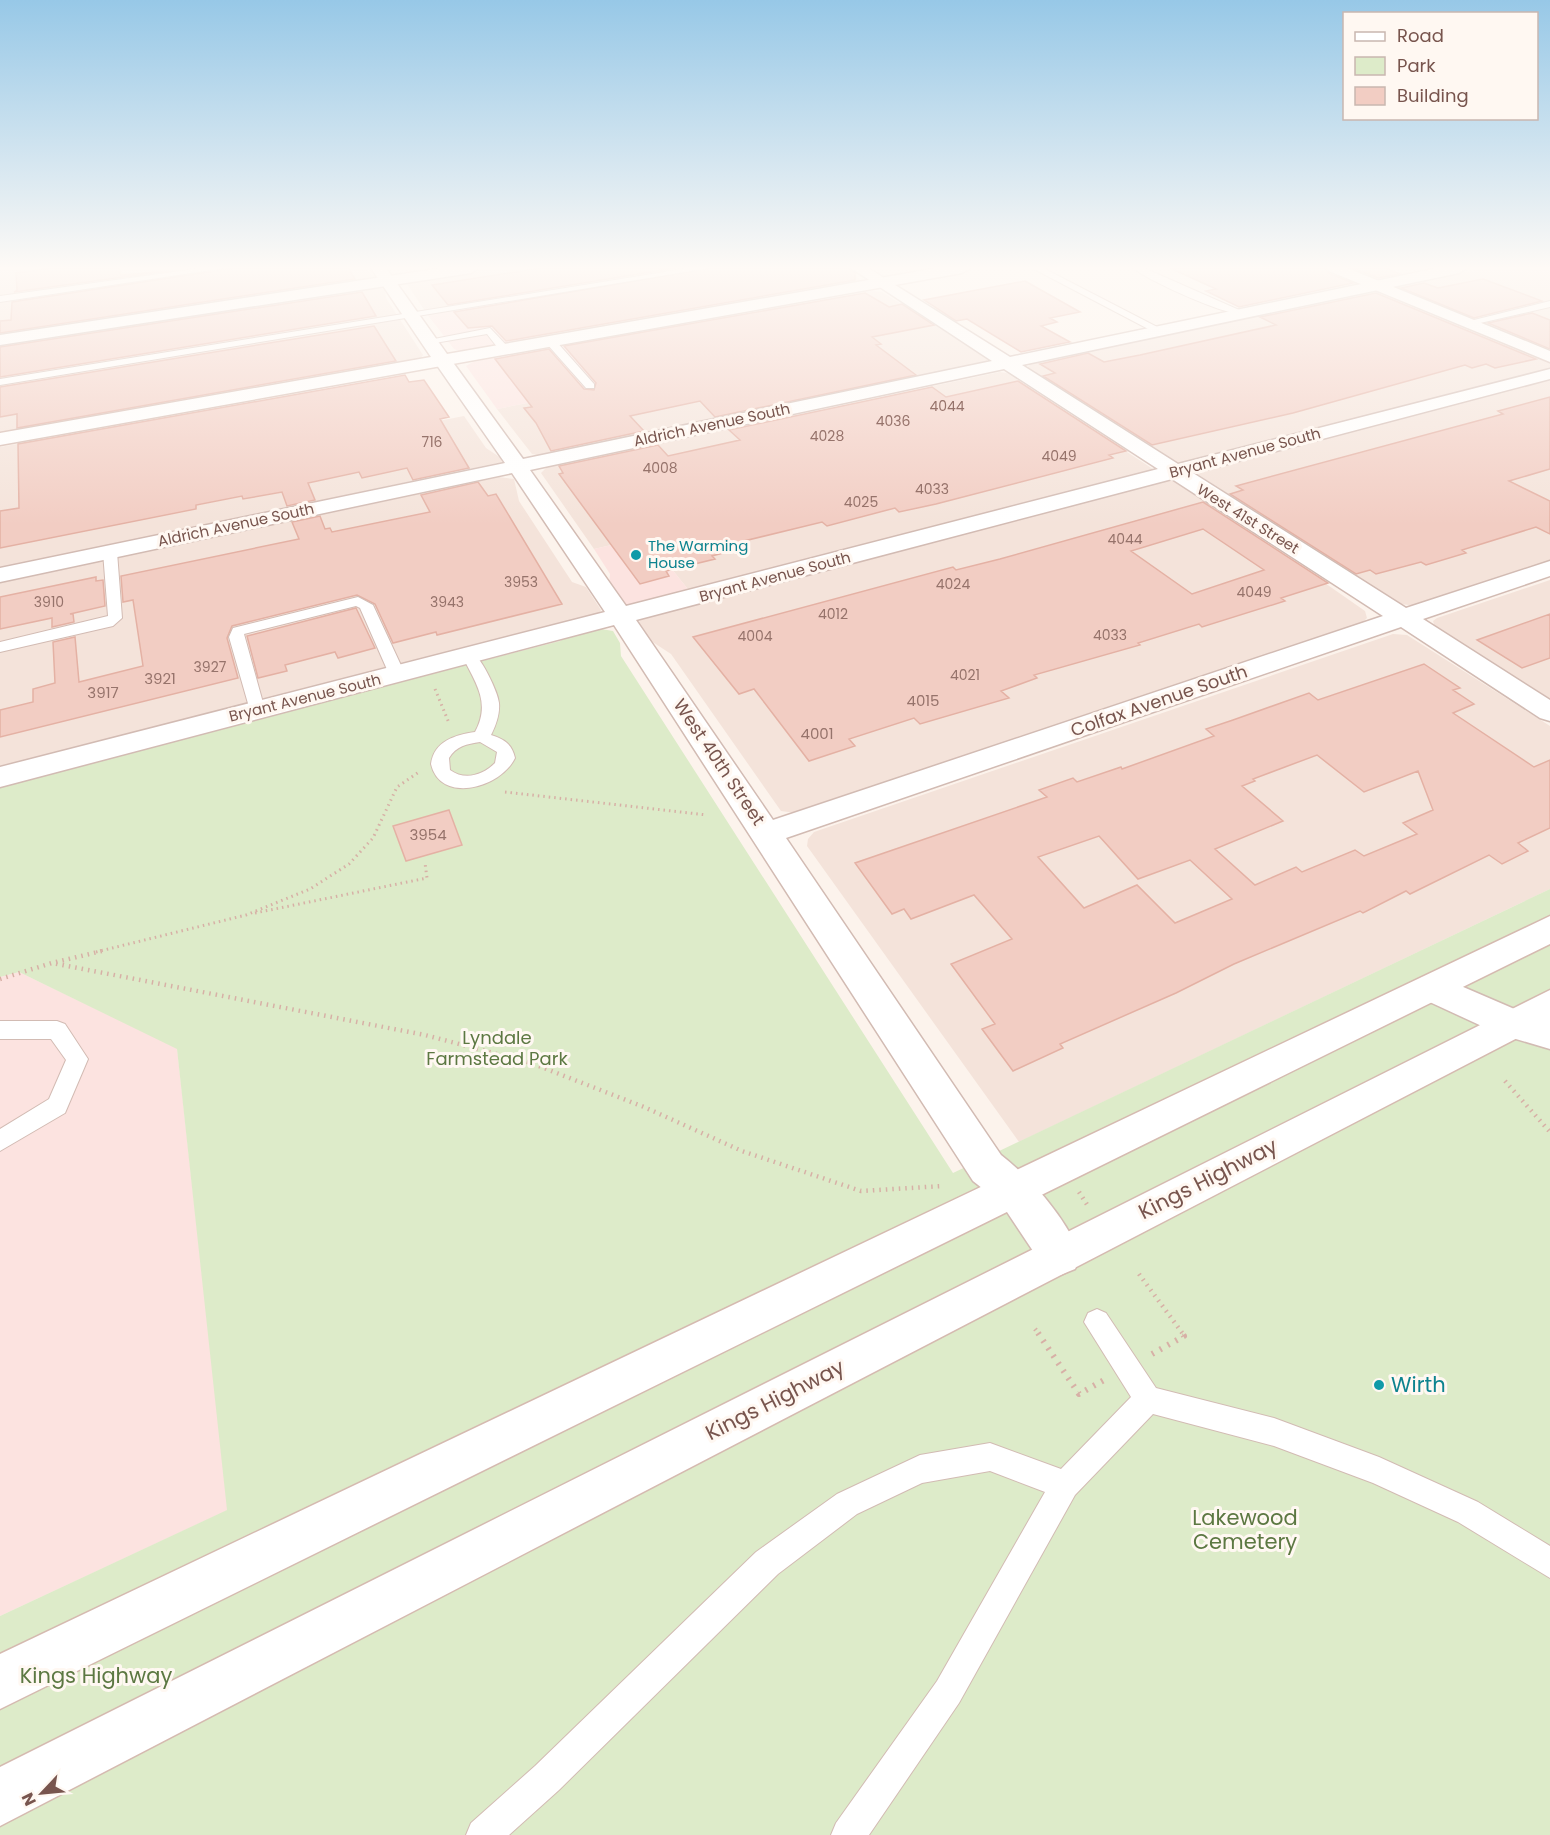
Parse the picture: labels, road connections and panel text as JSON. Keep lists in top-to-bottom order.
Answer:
{
  "streets": {
    "street": [
      "Aldrich Avenue South",
      "Bryant Avenue South",
      "West 41st Street",
      "Colfax Avenue South",
      "West 40th Street",
      "Kings Highway"
    ]
  },
  "crossings": [
    ["Aldrich Avenue South", "West 41st Street"],
    ["Aldrich Avenue South", "West 40th Street"],
    ["Bryant Avenue South", "West 41st Street"],
    ["Bryant Avenue South", "West 40th Street"],
    ["West 41st Street", "Colfax Avenue South"],
    ["Colfax Avenue South", "West 40th Street"],
    ["West 40th Street", "Kings Highway"]
  ],
  "parks": ["Lyndale Farmstead Park", "Lakewood Cemetery", "Kings Highway"],
  "places": ["The Warming House", "Wirth"],
  "house_numbers": [
    "4044",
    "4036",
    "4028",
    "716",
    "4049",
    "4008",
    "4033",
    "4025",
    "4044",
    "3953",
    "4024",
    "4049",
    "3910",
    "3943",
    "4012",
    "4033",
    "4004",
    "3927",
    "4021",
    "3921",
    "3917",
    "4015",
    "4001",
    "3954"
  ],
  "legend": ["Road", "Park", "Building"],
  "north": "bottom left"
}
